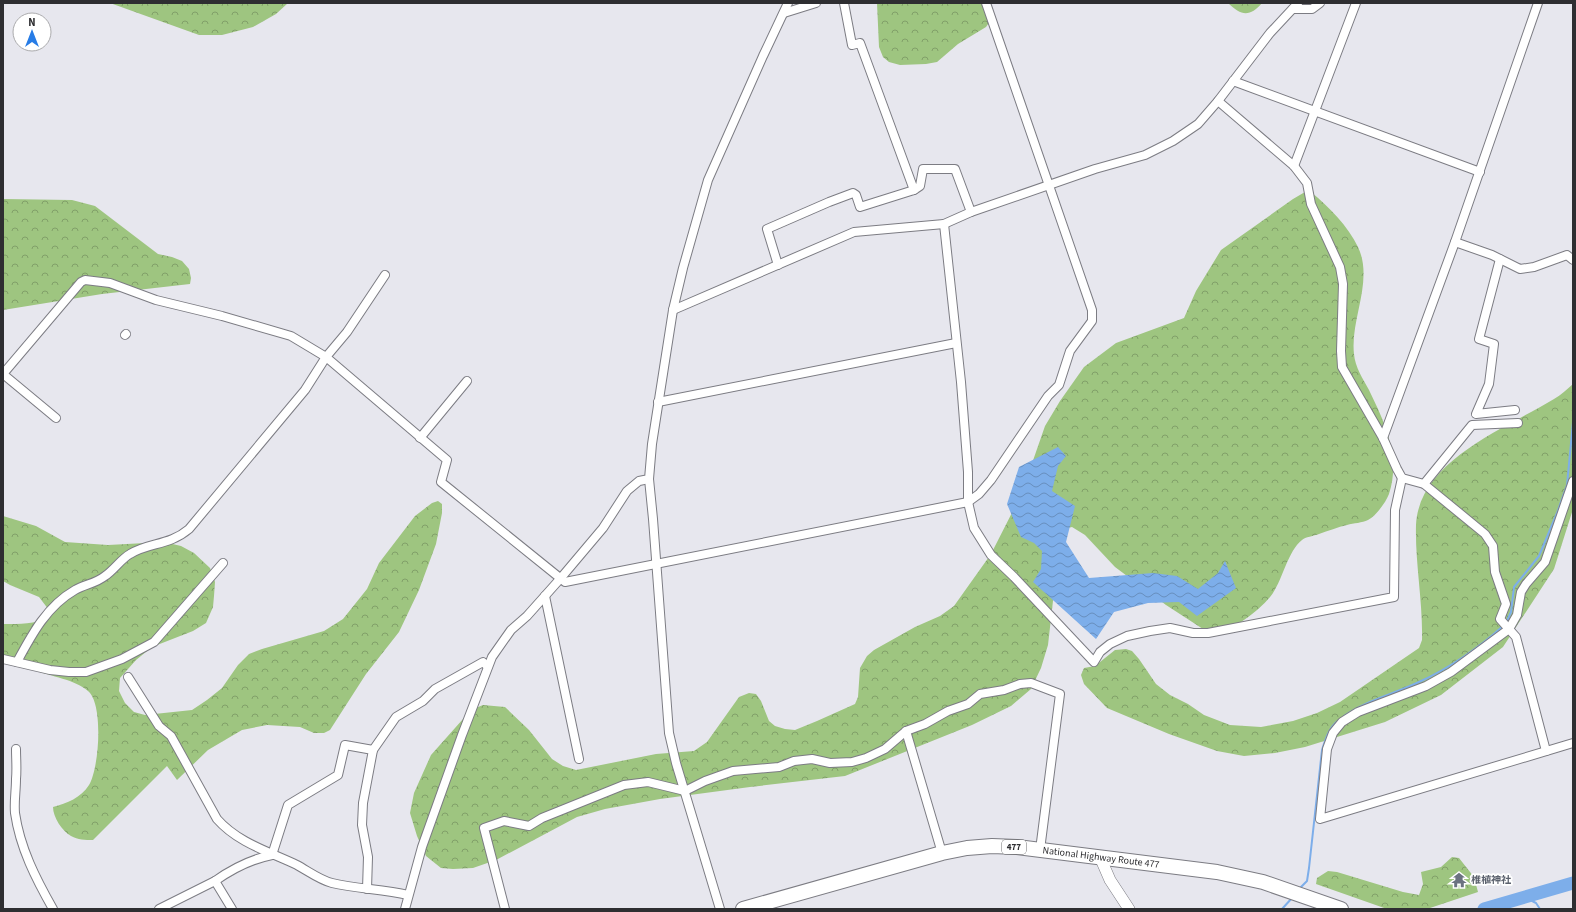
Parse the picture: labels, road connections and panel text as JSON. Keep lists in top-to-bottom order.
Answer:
{
  "streets": {
    "highway": ["477", "National Highway Route 477"]
  },
  "places": {
    "temple": ["椎植神社"]
  },
  "north": "top"
}
